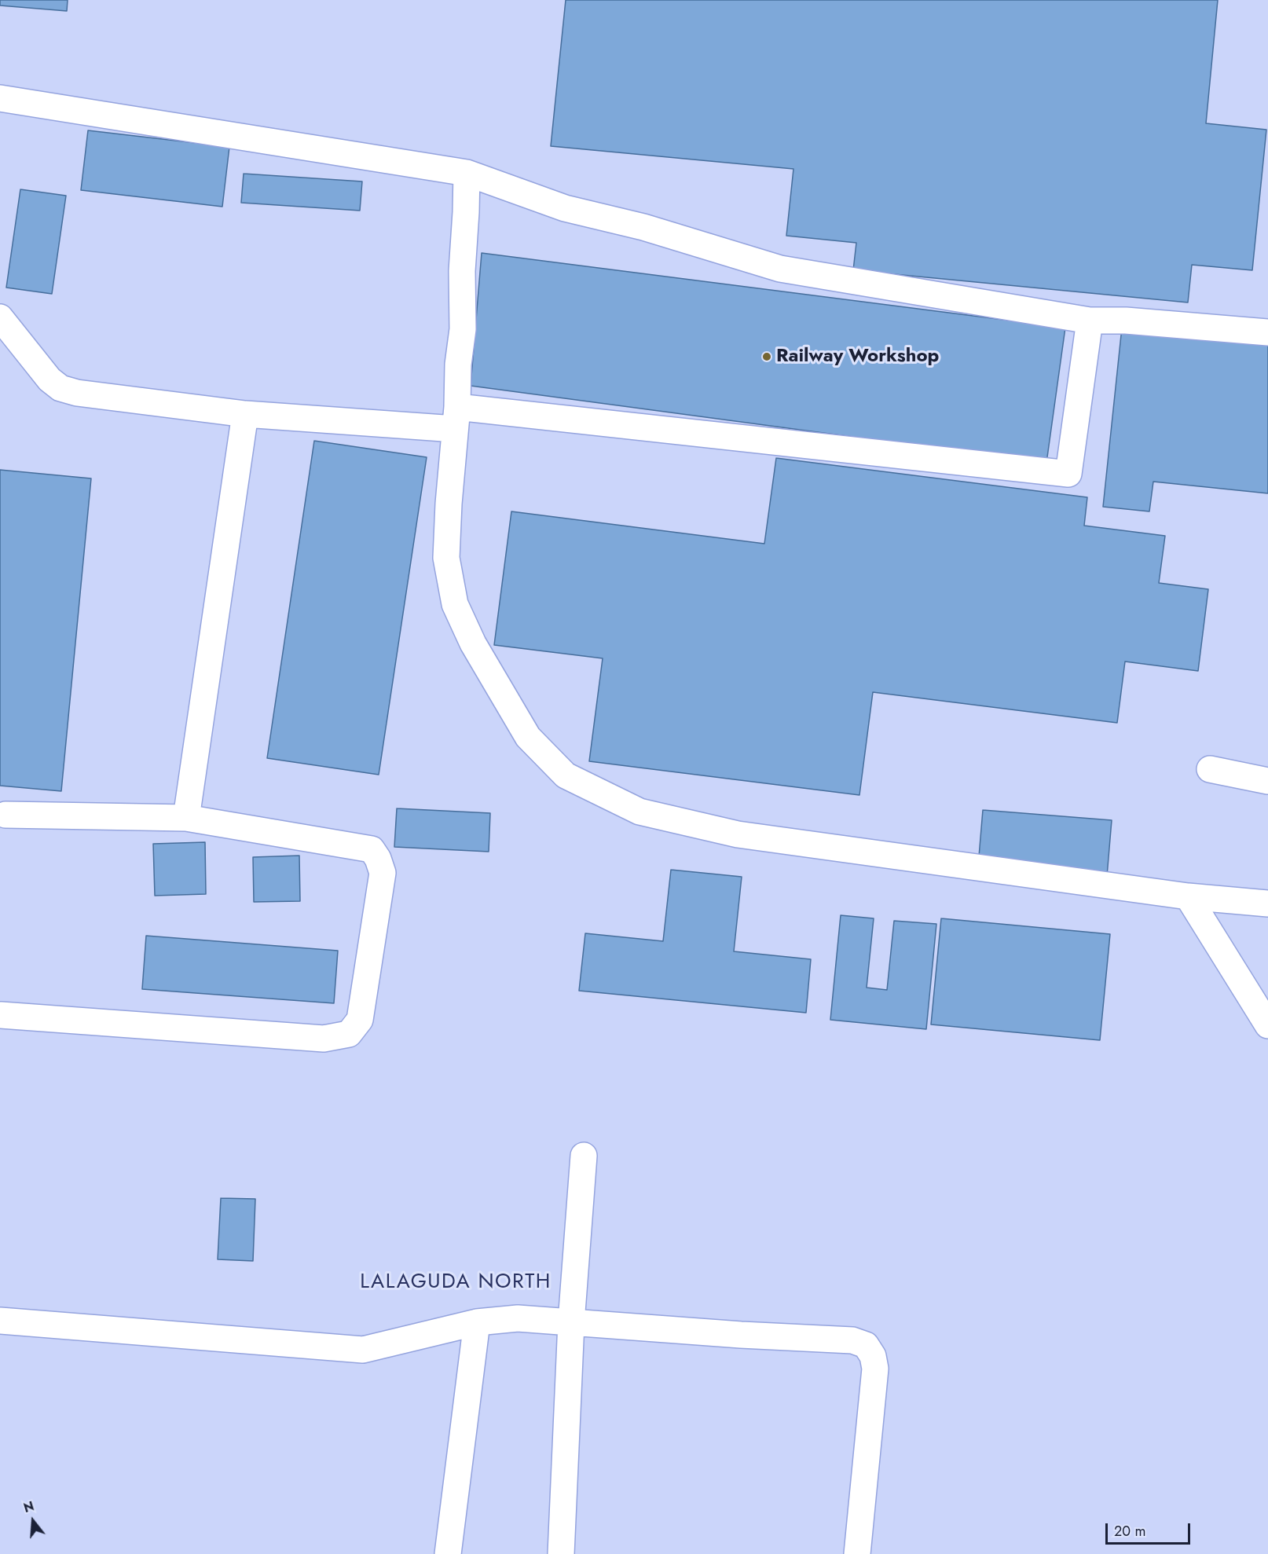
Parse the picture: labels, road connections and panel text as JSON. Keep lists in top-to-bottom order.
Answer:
{
  "districts": ["LALAGUDA NORTH"],
  "places": ["Railway Workshop"],
  "scale_bar": "20 m",
  "north": "top"
}
